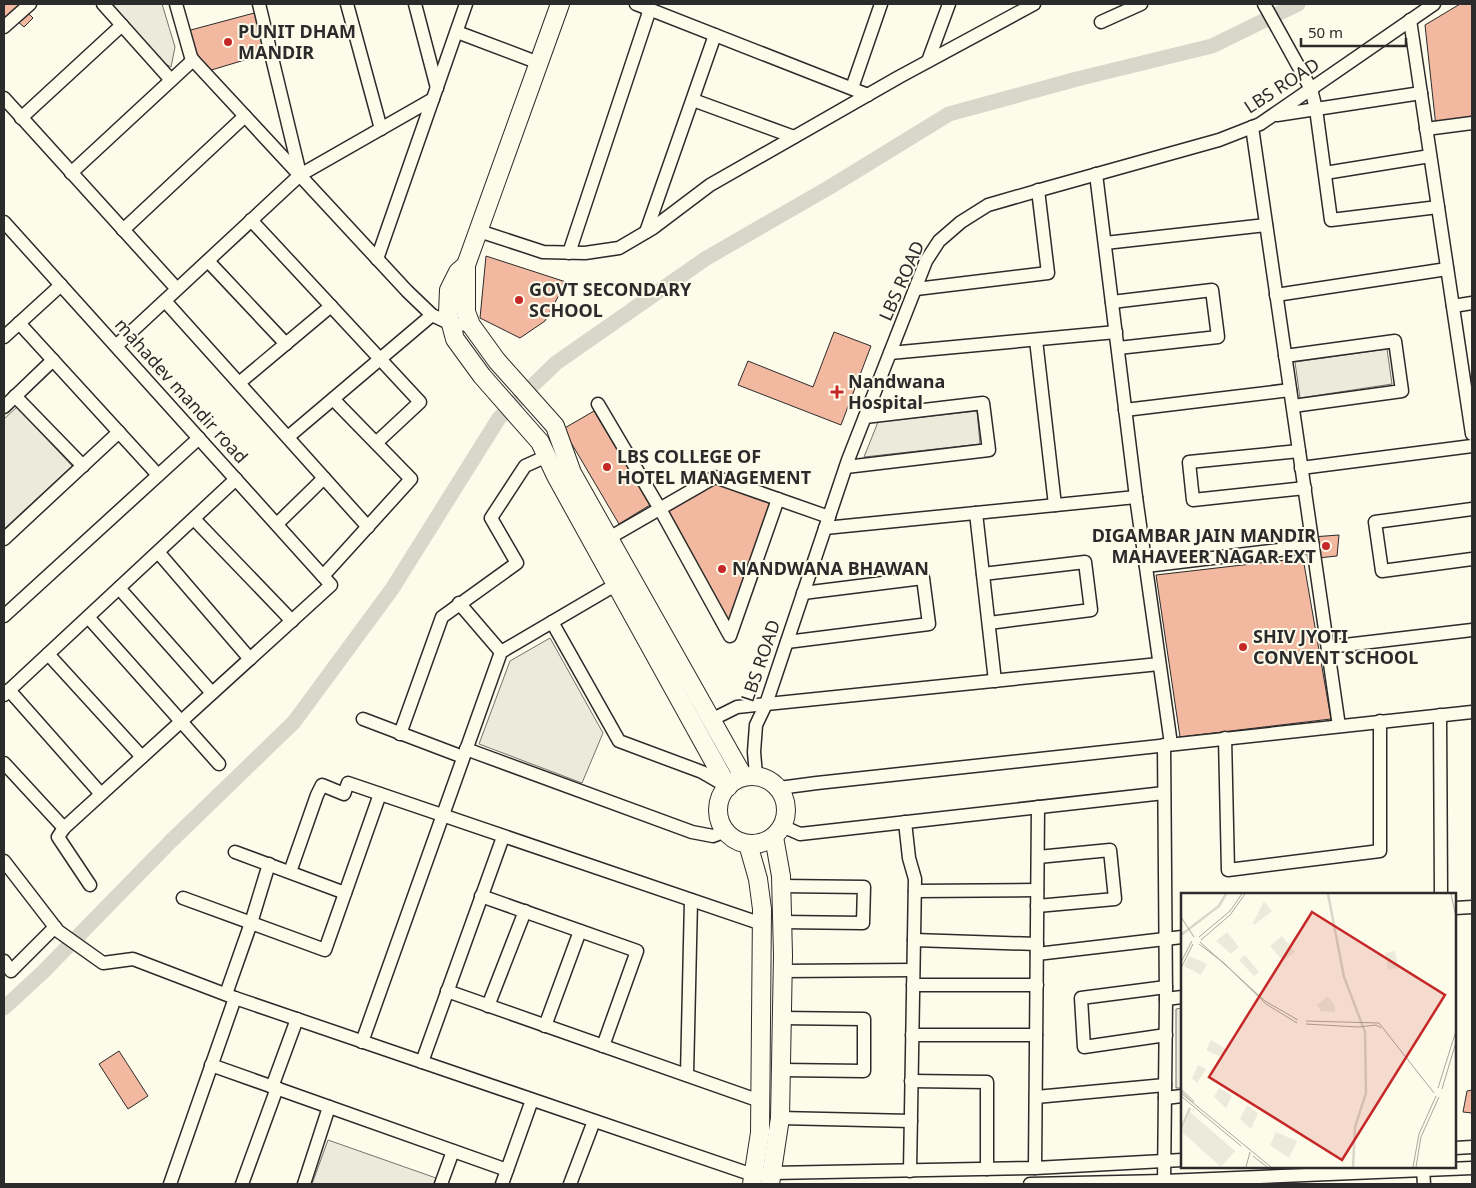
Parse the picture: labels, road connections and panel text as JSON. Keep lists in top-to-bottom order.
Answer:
{
  "streets": {
    "street": ["LBS ROAD", "mahadev mandir road"]
  },
  "places": {
    "other": [
      "PUNIT DHAM MANDIR",
      "GOVT SECONDARY SCHOOL",
      "LBS COLLEGE OF HOTEL MANAGEMENT",
      "DIGAMBAR JAIN MANDIR MAHAVEER NAGAR EXT",
      "NANDWANA BHAWAN",
      "SHIV JYOTI CONVENT SCHOOL"
    ],
    "health": ["Nandwana Hospital"]
  },
  "scale_bar": "50 m"
}
